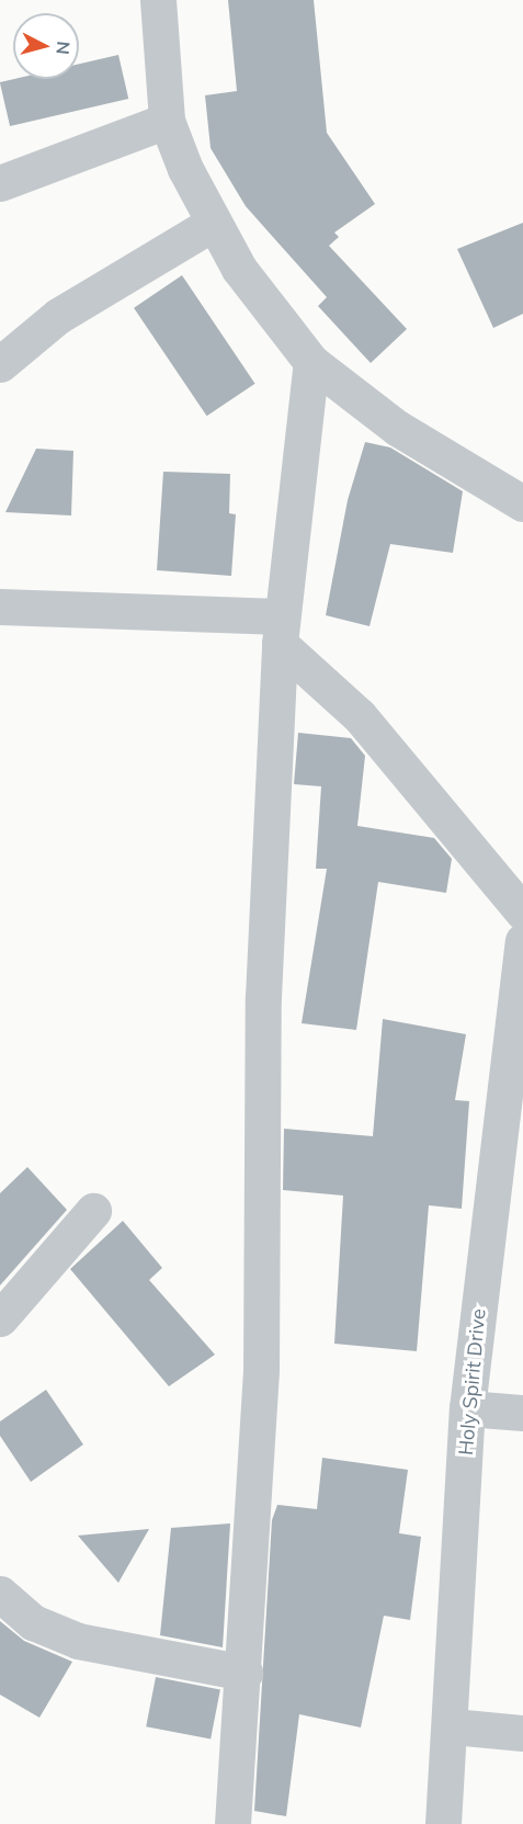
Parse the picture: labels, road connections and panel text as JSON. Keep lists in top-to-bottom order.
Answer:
{
  "streets": {
    "street": ["Holy Spirit Drive"]
  },
  "north": "right"
}
